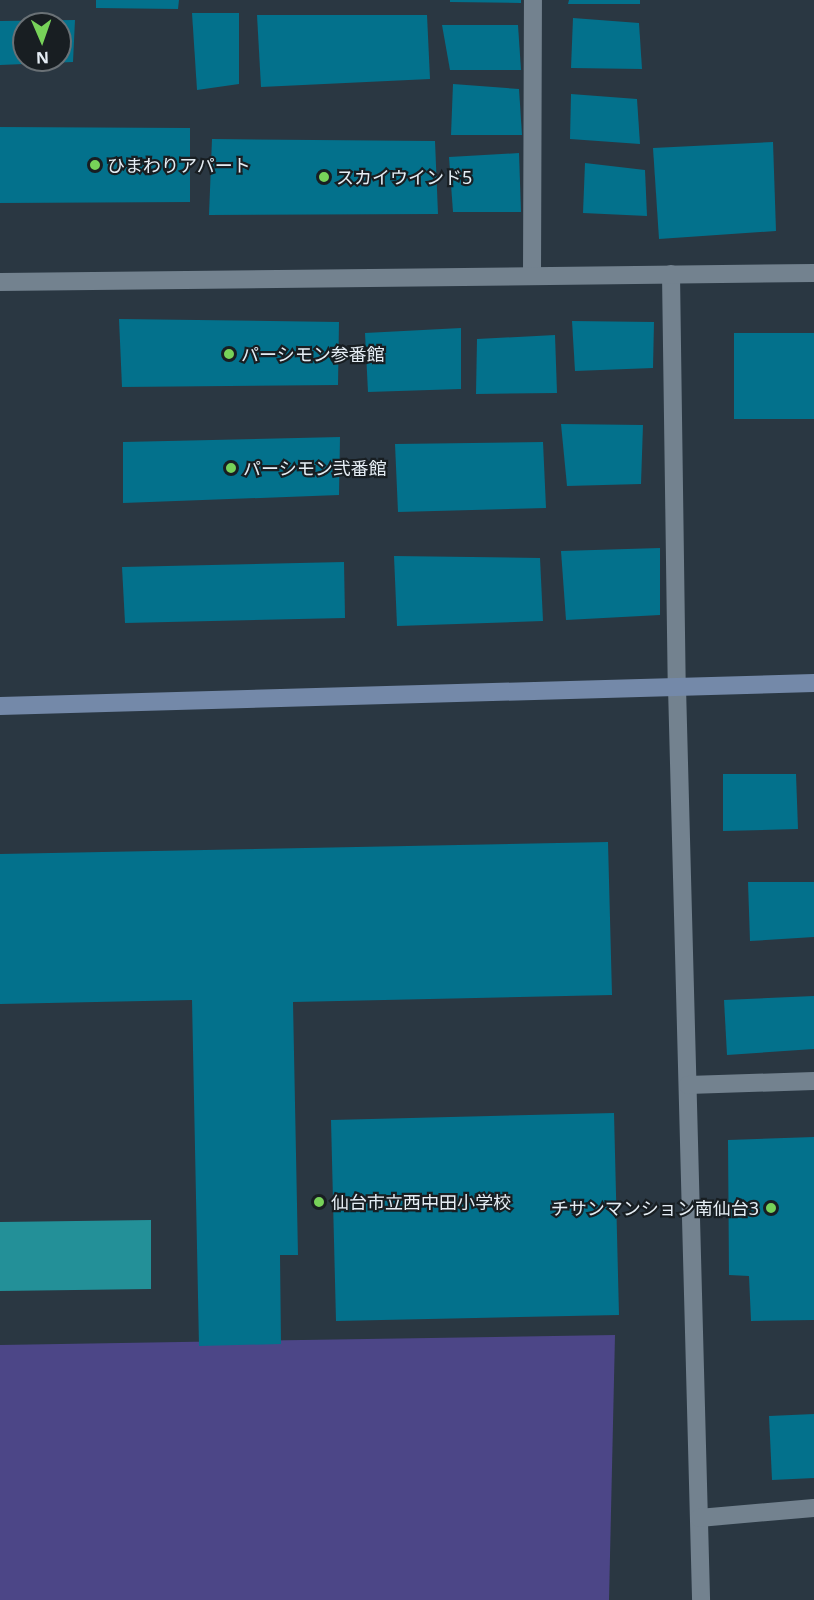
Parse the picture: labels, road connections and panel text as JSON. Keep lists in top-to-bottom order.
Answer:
{
  "places": [
    "ひまわりアパート",
    "スカイウインド5",
    "パーシモン参番館",
    "パーシモン弐番館",
    "仙台市立西中田小学校",
    "チサンマンション南仙台3"
  ],
  "north": "bottom"
}
